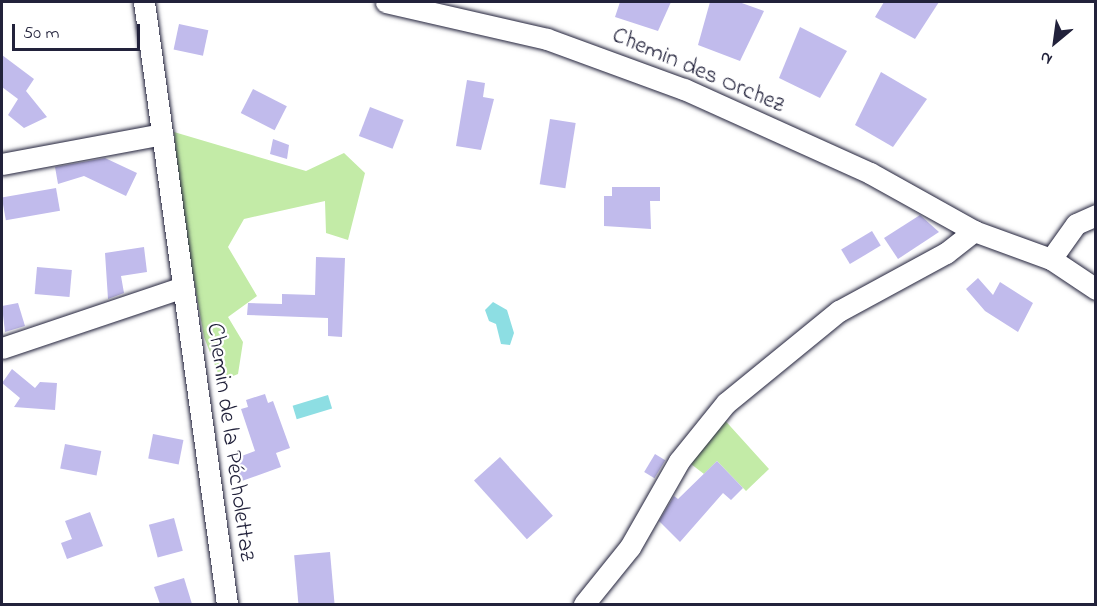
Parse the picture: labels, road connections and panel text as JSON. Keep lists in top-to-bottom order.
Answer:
{
  "streets": {
    "street": ["Chemin des Orchez", "Chemin de la Pécholettaz"]
  },
  "scale_bar": "50 m",
  "north": "bottom left"
}
